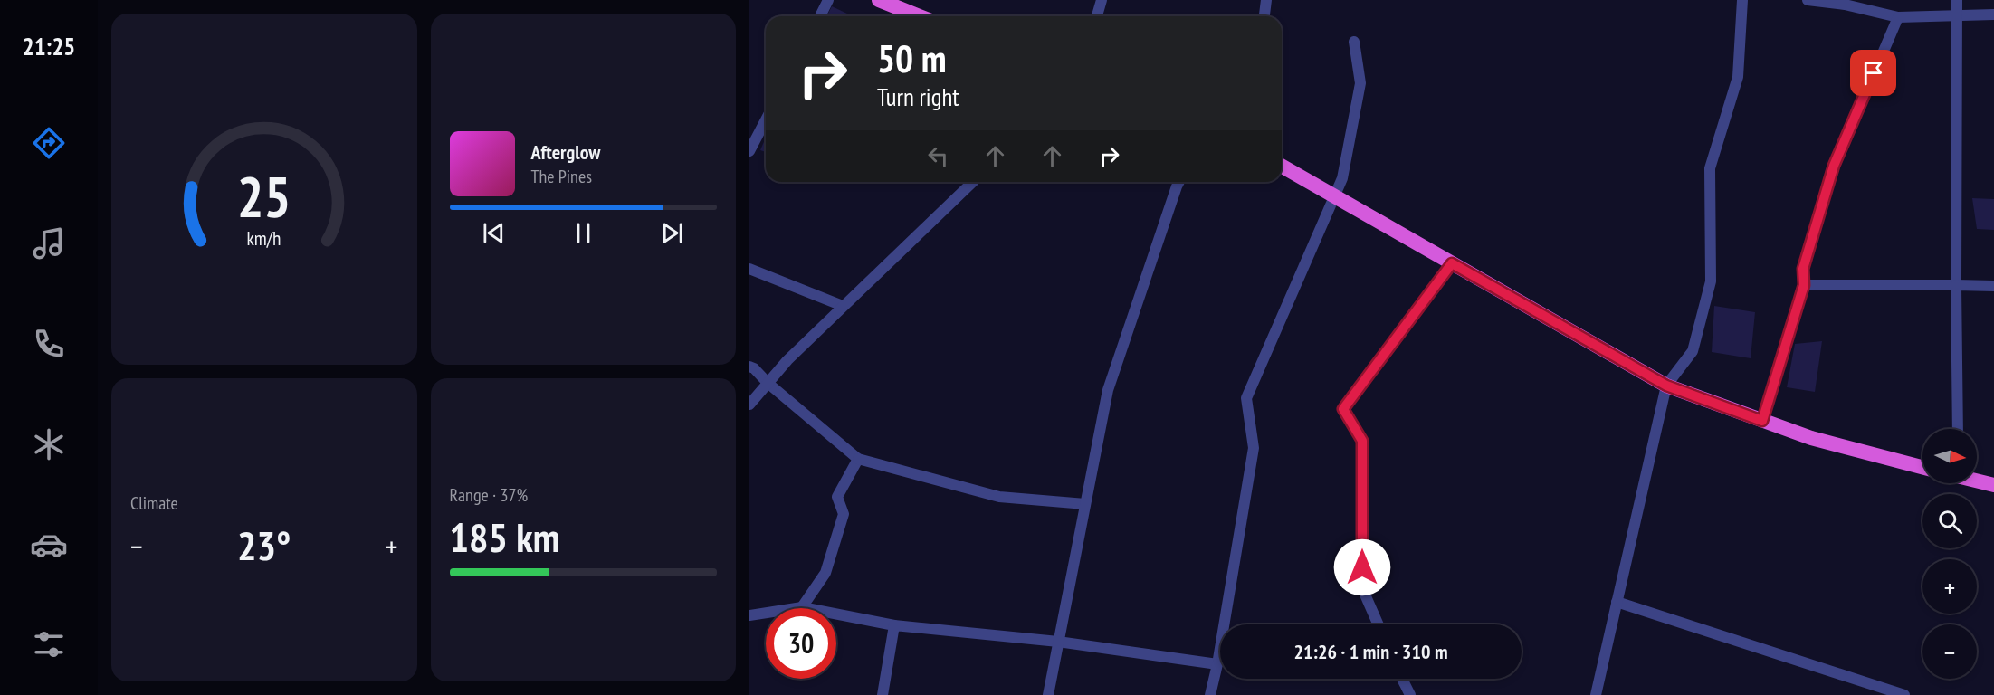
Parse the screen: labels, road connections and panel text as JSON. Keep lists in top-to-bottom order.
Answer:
{
  "north": "right",
  "page": {
    "tabs": "21:25",
    "turn": ["50 m", "Turn right"],
    "song": ["Afterglow", "The Pines"],
    "tile": [
      "Climate",
      ["Range · 37%", "185 km"]
    ],
    "map_buttons": ["+", "−"],
    "heat": ["−", "23°", "+"],
    "limit": "30",
    "trip": "21:26 · 1 min · 310 m",
    "gauge": ["25", "km/h"]
  }
}
